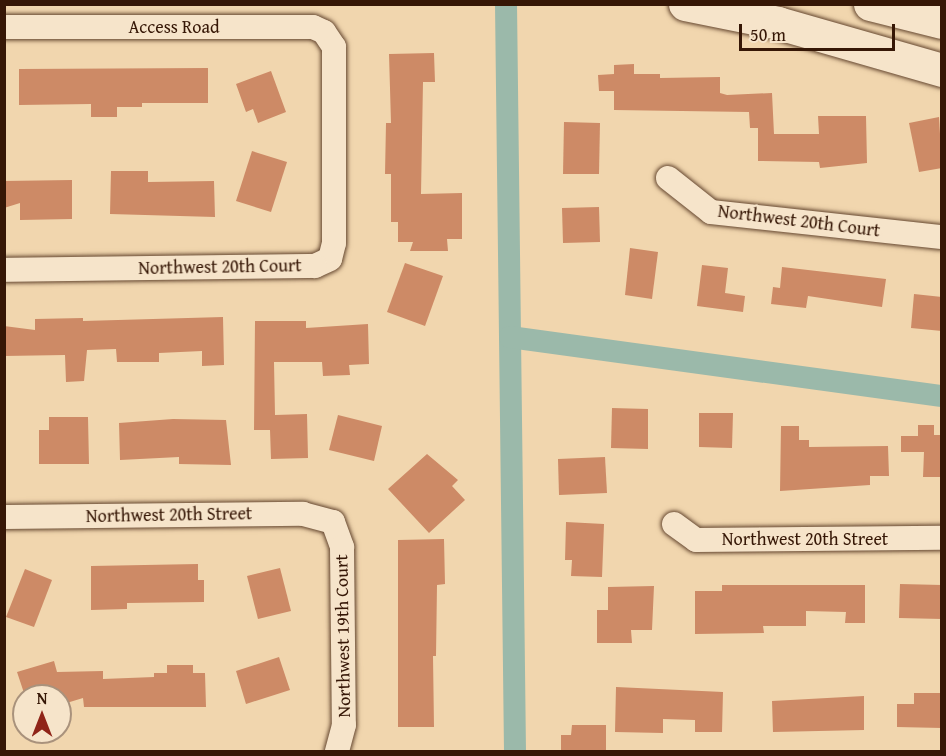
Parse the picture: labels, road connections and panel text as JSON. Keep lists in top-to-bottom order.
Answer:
{
  "streets": {
    "street": [
      "Access Road",
      "Northwest 20th Court",
      "Northwest 20th Street",
      "Northwest 19th Court"
    ]
  },
  "crossings": [
    ["Access Road", "Northwest 20th Court"],
    ["Northwest 20th Street", "Northwest 19th Court"]
  ],
  "scale_bar": "50 m",
  "north": "top"
}
